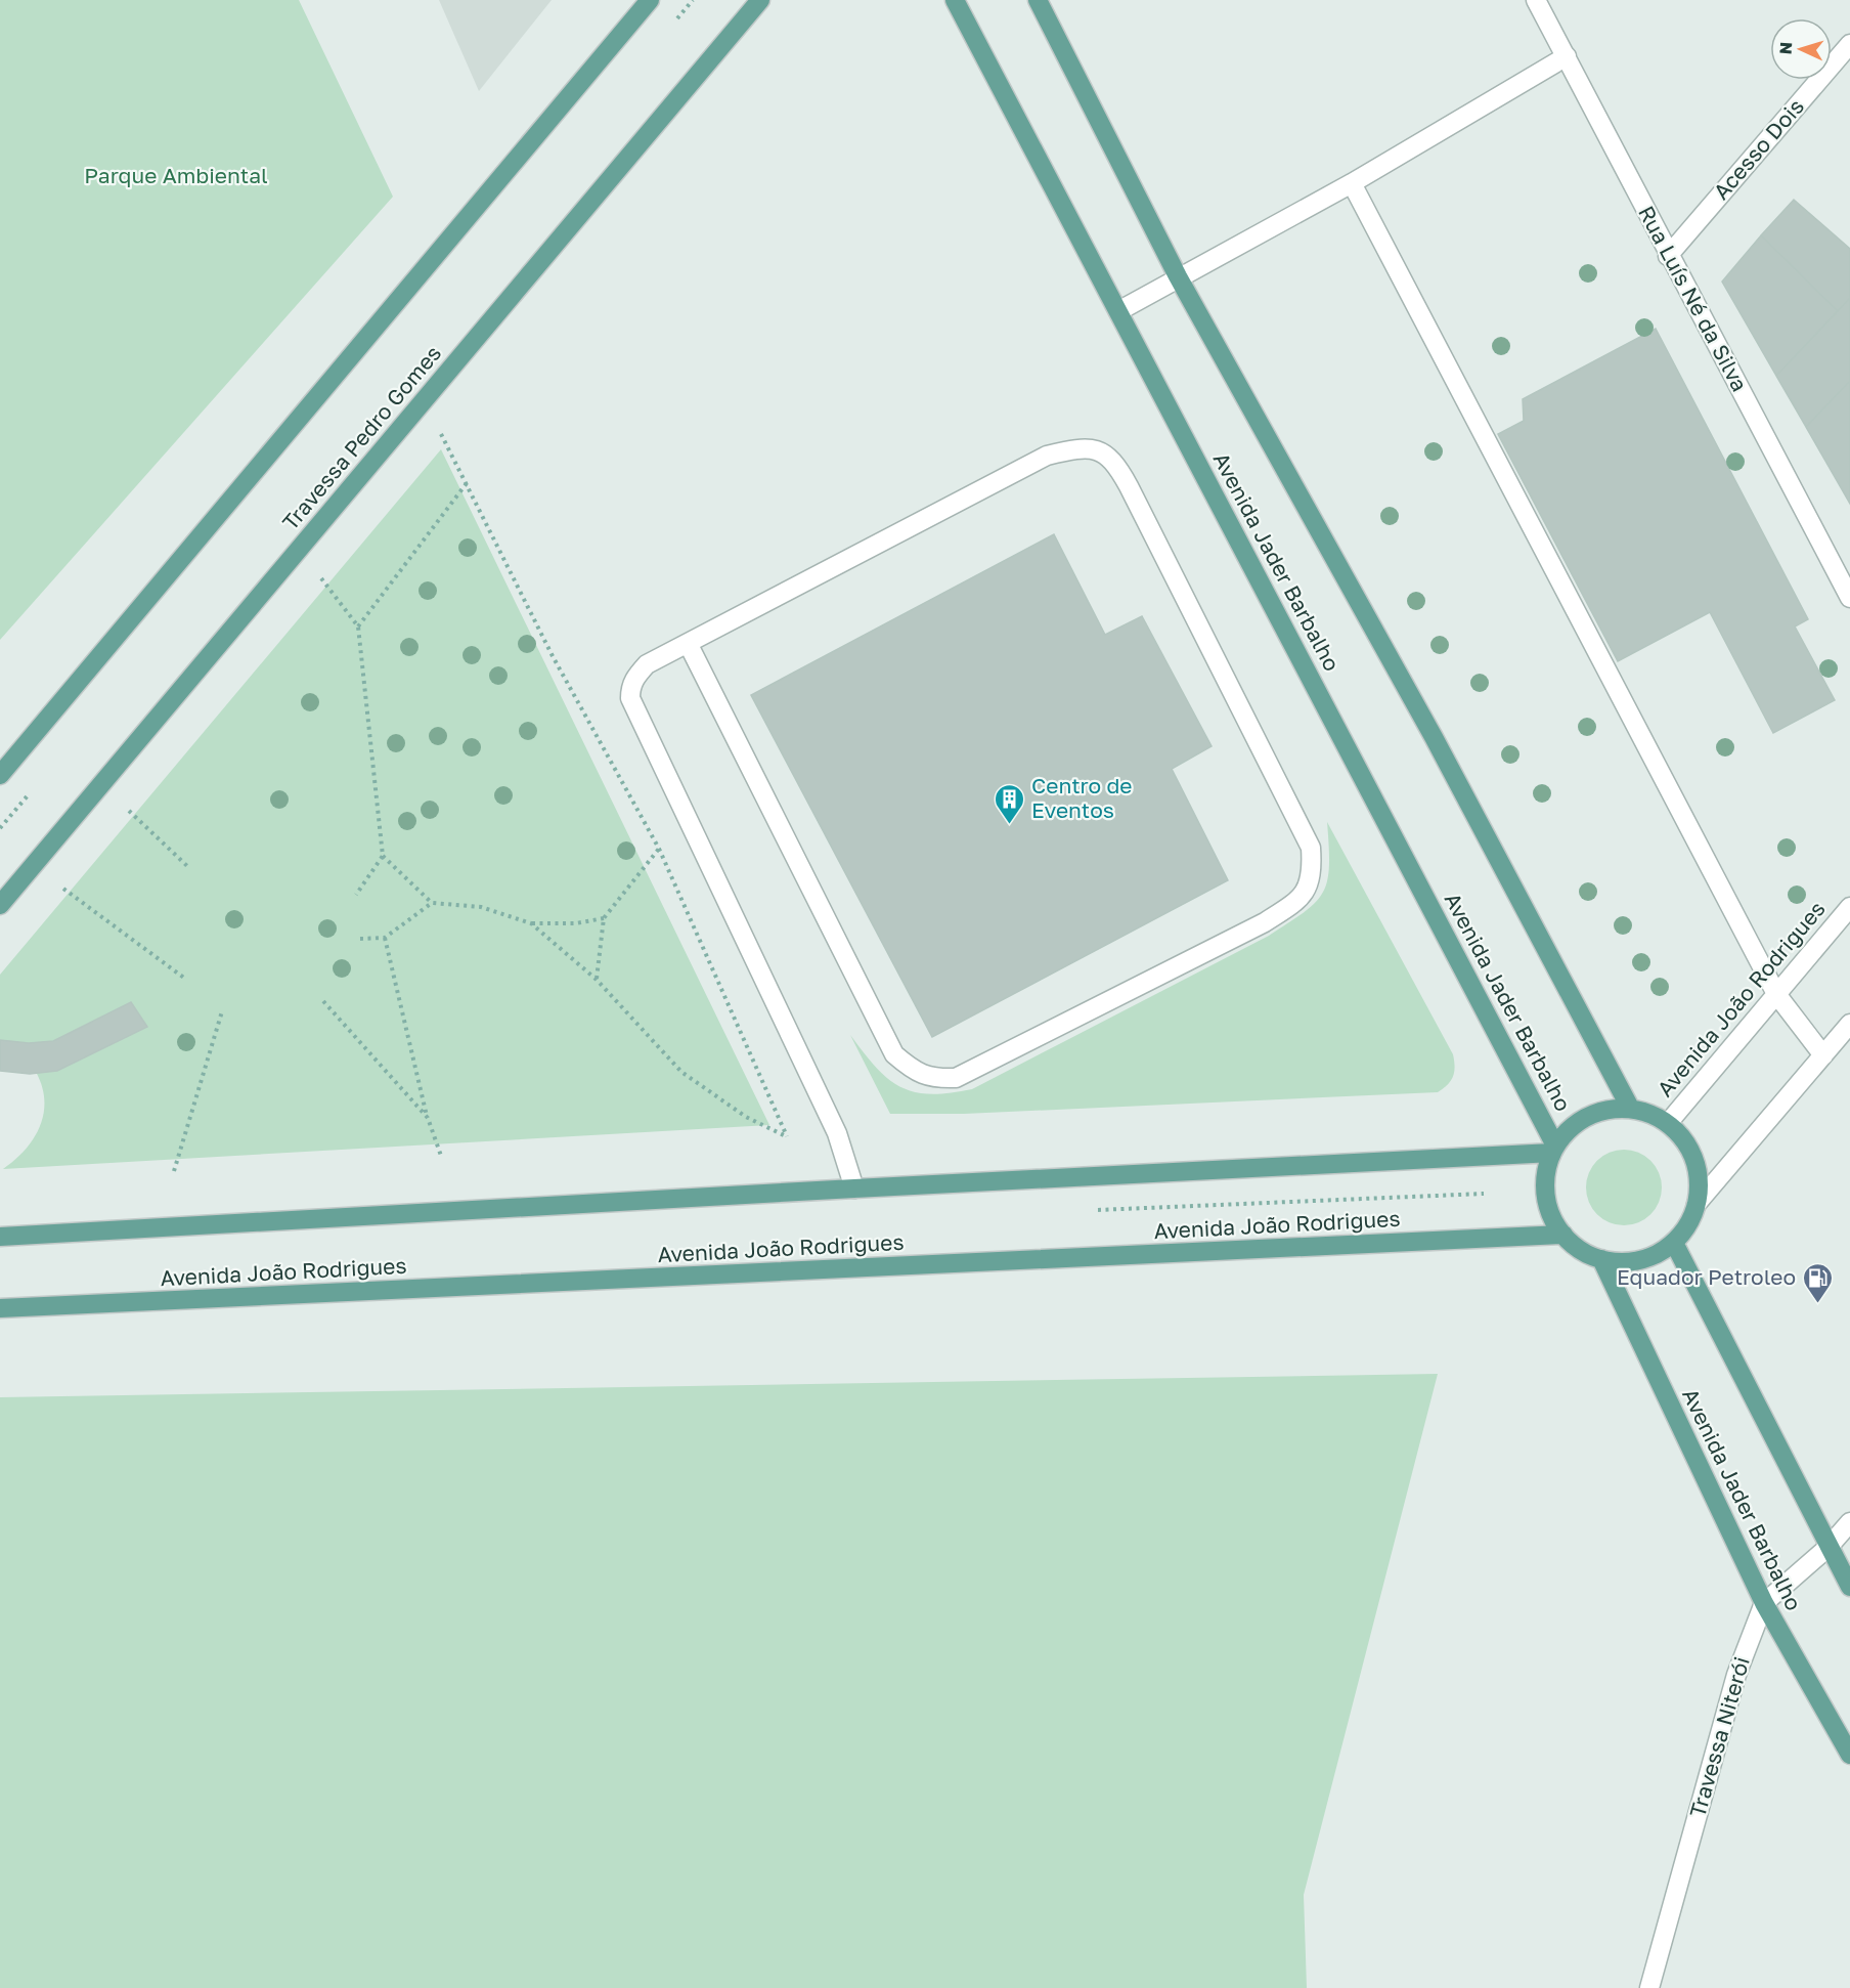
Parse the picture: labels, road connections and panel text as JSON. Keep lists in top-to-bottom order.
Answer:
{
  "streets": {
    "main road": ["Travessa Pedro Gomes", "Avenida Jader Barbalho", "Avenida João Rodrigues"],
    "street": ["Acesso Dois", "Rua Luís Né da Silva", "Travessa Niterói"]
  },
  "crossings": [
    ["Acesso Dois", "Rua Luís Né da Silva"],
    ["Avenida Jader Barbalho", "Avenida João Rodrigues"],
    ["Avenida Jader Barbalho", "Travessa Niterói"]
  ],
  "parks": ["Parque Ambiental"],
  "places": {
    "building": ["Centro de Eventos"],
    "fuel station": ["Equador Petroleo"]
  },
  "north": "left"
}
